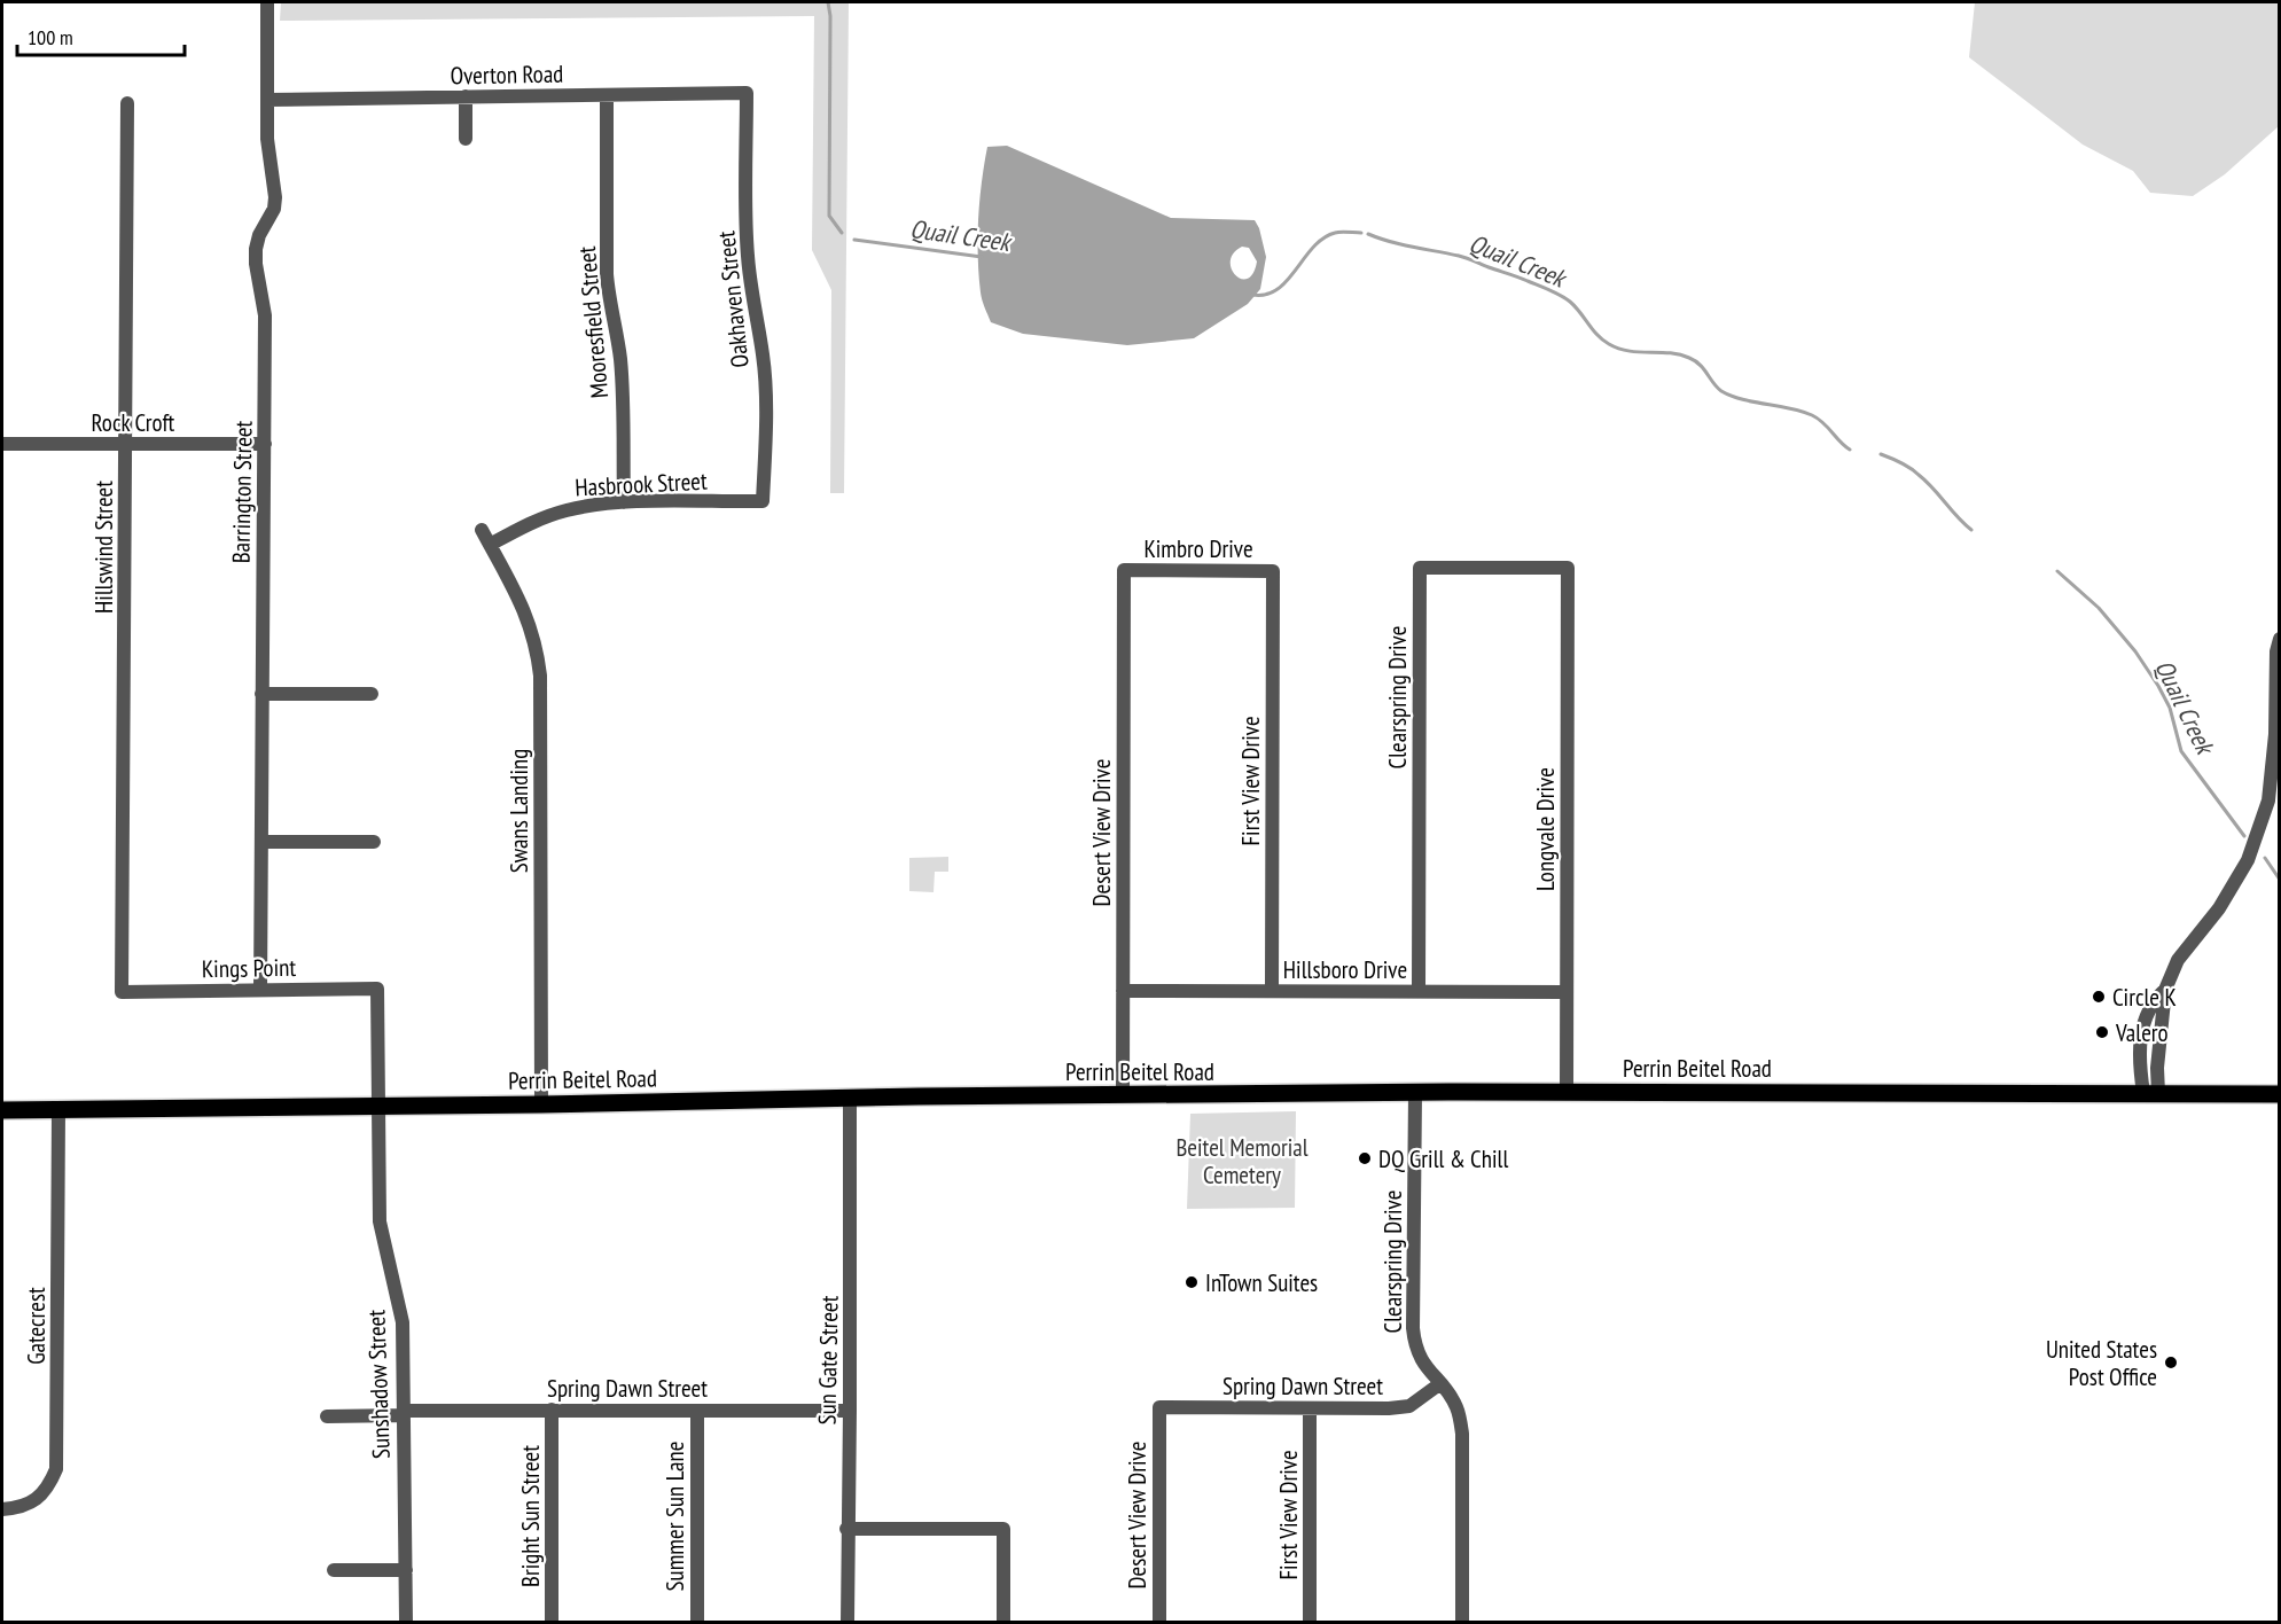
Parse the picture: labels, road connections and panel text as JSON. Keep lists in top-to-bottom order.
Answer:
{
  "streets": {
    "main road": ["Perrin Beitel Road"],
    "street": [
      "Overton Road",
      "Oakhaven Street",
      "Mooresfield Street",
      "Rock Croft",
      "Hasbrook Street",
      "Barrington Street",
      "Hillswind Street",
      "Kimbro Drive",
      "Clearspring Drive",
      "First View Drive",
      "Swans Landing",
      "Longvale Drive",
      "Desert View Drive",
      "Kings Point",
      "Hillsboro Drive",
      "Gatecrest",
      "Sun Gate Street",
      "Sunshadow Street",
      "Spring Dawn Street",
      "Bright Sun Street",
      "Summer Sun Lane"
    ]
  },
  "crossings": [
    ["Overton Road", "Oakhaven Street"],
    ["Overton Road", "Mooresfield Street"],
    ["Overton Road", "Barrington Street"],
    ["Oakhaven Street", "Hasbrook Street"],
    ["Mooresfield Street", "Hasbrook Street"],
    ["Rock Croft", "Barrington Street"],
    ["Rock Croft", "Hillswind Street"],
    ["Hasbrook Street", "Swans Landing"],
    ["Barrington Street", "Kings Point"],
    ["Hillswind Street", "Kings Point"],
    ["Kimbro Drive", "First View Drive"],
    ["Kimbro Drive", "Desert View Drive"],
    ["Clearspring Drive", "Longvale Drive"],
    ["Clearspring Drive", "Hillsboro Drive"],
    ["Clearspring Drive", "Perrin Beitel Road"],
    ["Clearspring Drive", "Spring Dawn Street"],
    ["First View Drive", "Hillsboro Drive"],
    ["First View Drive", "Spring Dawn Street"],
    ["Swans Landing", "Perrin Beitel Road"],
    ["Longvale Drive", "Hillsboro Drive"],
    ["Longvale Drive", "Perrin Beitel Road"],
    ["Desert View Drive", "Hillsboro Drive"],
    ["Desert View Drive", "Perrin Beitel Road"],
    ["Desert View Drive", "Spring Dawn Street"],
    ["Kings Point", "Sunshadow Street"],
    ["Perrin Beitel Road", "Gatecrest"],
    ["Perrin Beitel Road", "Sun Gate Street"],
    ["Perrin Beitel Road", "Sunshadow Street"],
    ["Sun Gate Street", "Spring Dawn Street"],
    ["Sunshadow Street", "Spring Dawn Street"],
    ["Spring Dawn Street", "Bright Sun Street"],
    ["Spring Dawn Street", "Summer Sun Lane"]
  ],
  "water": ["Quail Creek"],
  "parks": ["Beitel Memorial Cemetery"],
  "places": [
    "Circle K",
    "Valero",
    "DQ Grill & Chill",
    "InTown Suites",
    "United States Post Office"
  ],
  "scale_bar": "100 m"
}
